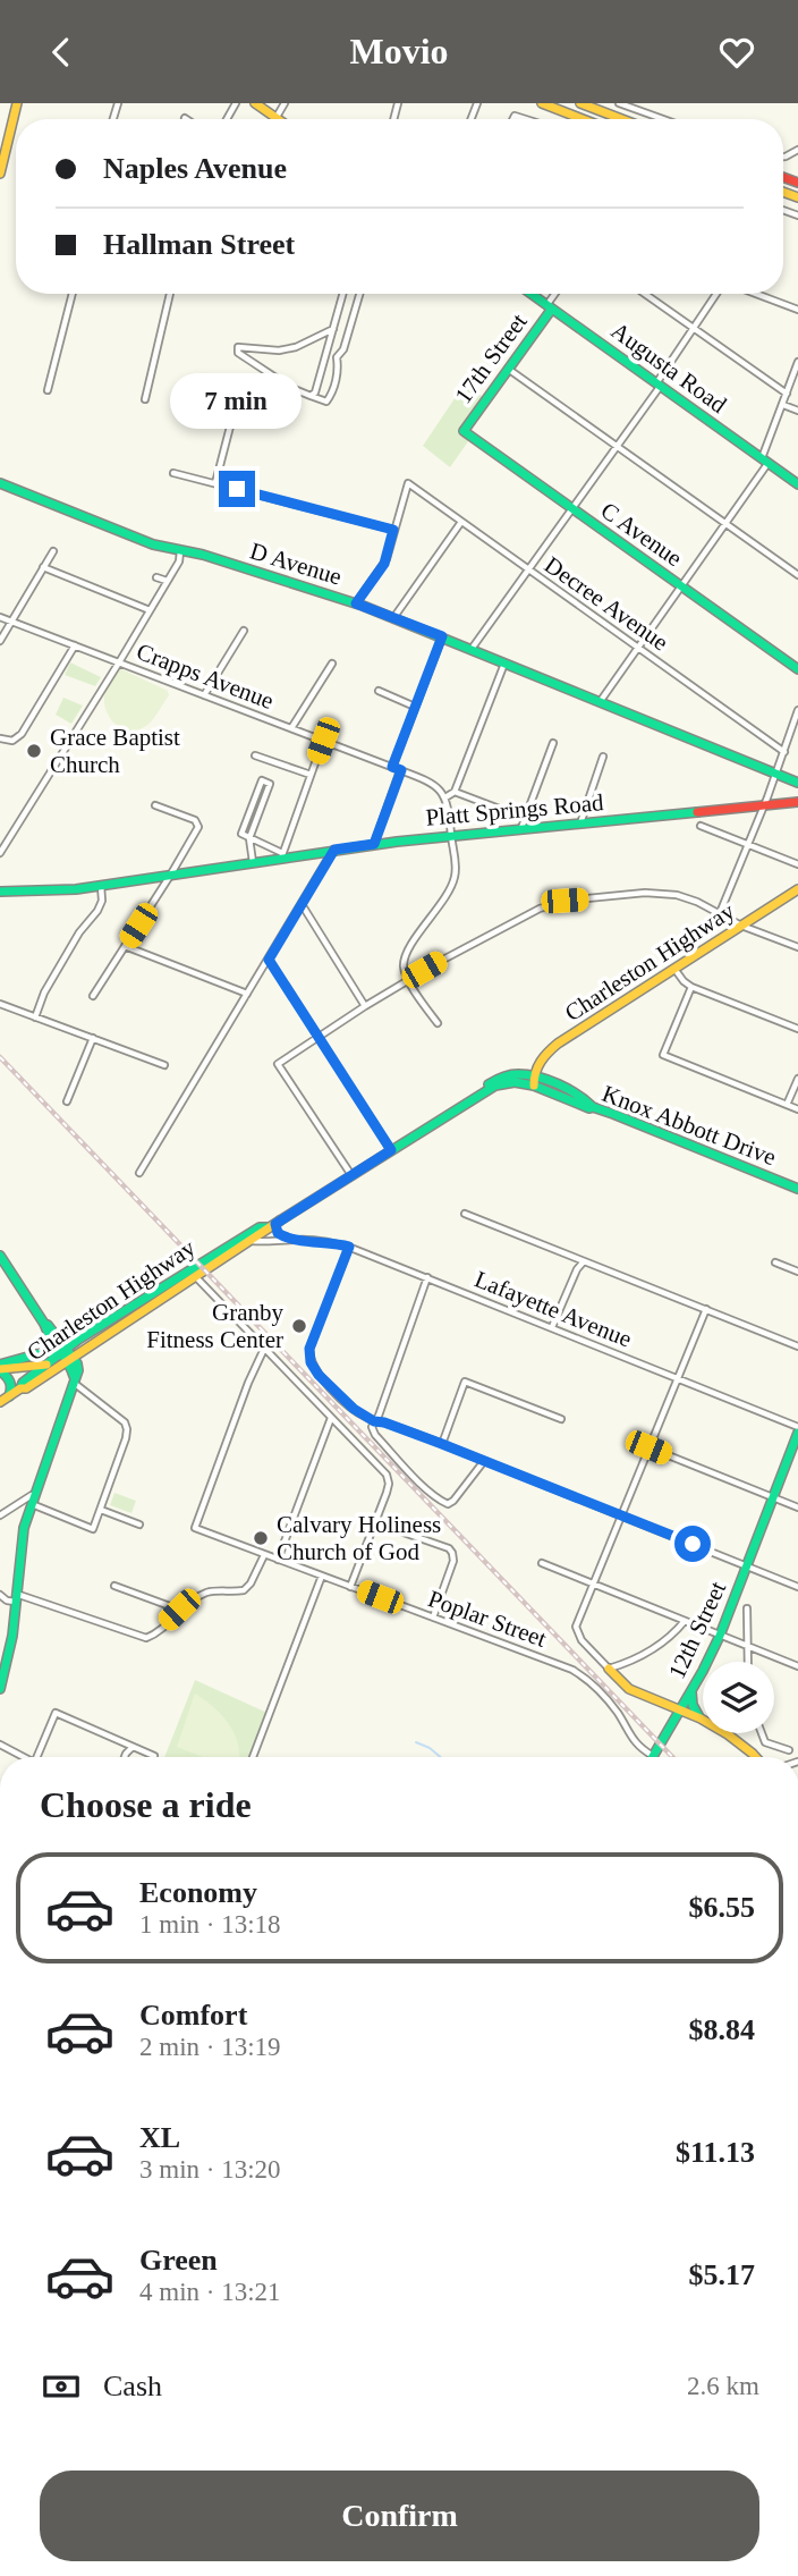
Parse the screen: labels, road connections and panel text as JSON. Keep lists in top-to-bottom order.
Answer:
{
  "streets": {
    "main road": [
      "17th Street",
      "Augusta Road",
      "C Avenue",
      "D Avenue",
      "Platt Springs Road",
      "Charleston Highway",
      "Knox Abbott Drive",
      "12th Street"
    ],
    "street": [
      "Decree Avenue",
      "Crapps Avenue",
      "Lafayette Avenue",
      "Poplar Street"
    ]
  },
  "crossings": [
    ["17th Street", "Augusta Road"],
    ["17th Street", "C Avenue"],
    ["Charleston Highway", "Knox Abbott Drive"],
    ["Charleston Highway", "Lafayette Avenue"],
    ["Lafayette Avenue", "12th Street"],
    ["Poplar Street", "12th Street"]
  ],
  "places": ["Grace Baptist Church", "Granby Fitness Center", "Calvary Holiness Church of God"],
  "page": {
    "header": "Movio",
    "banner": ["Naples Avenue", "Hallman Street"],
    "bubble": "7 min",
    "heading": "Choose a ride",
    "list": [
      {
        "name": "Economy",
        "note": "1 min · 13:18",
        "value": "$6.55"
      },
      {
        "name": "Comfort",
        "note": "2 min · 13:19",
        "value": "$8.84"
      },
      {
        "name": "XL",
        "note": "3 min · 13:20",
        "value": "$11.13"
      },
      {
        "name": "Green",
        "note": "4 min · 13:21",
        "value": "$5.17"
      }
    ],
    "pay": ["Cash", "2.6 km"],
    "buttons": "Confirm"
  }
}
